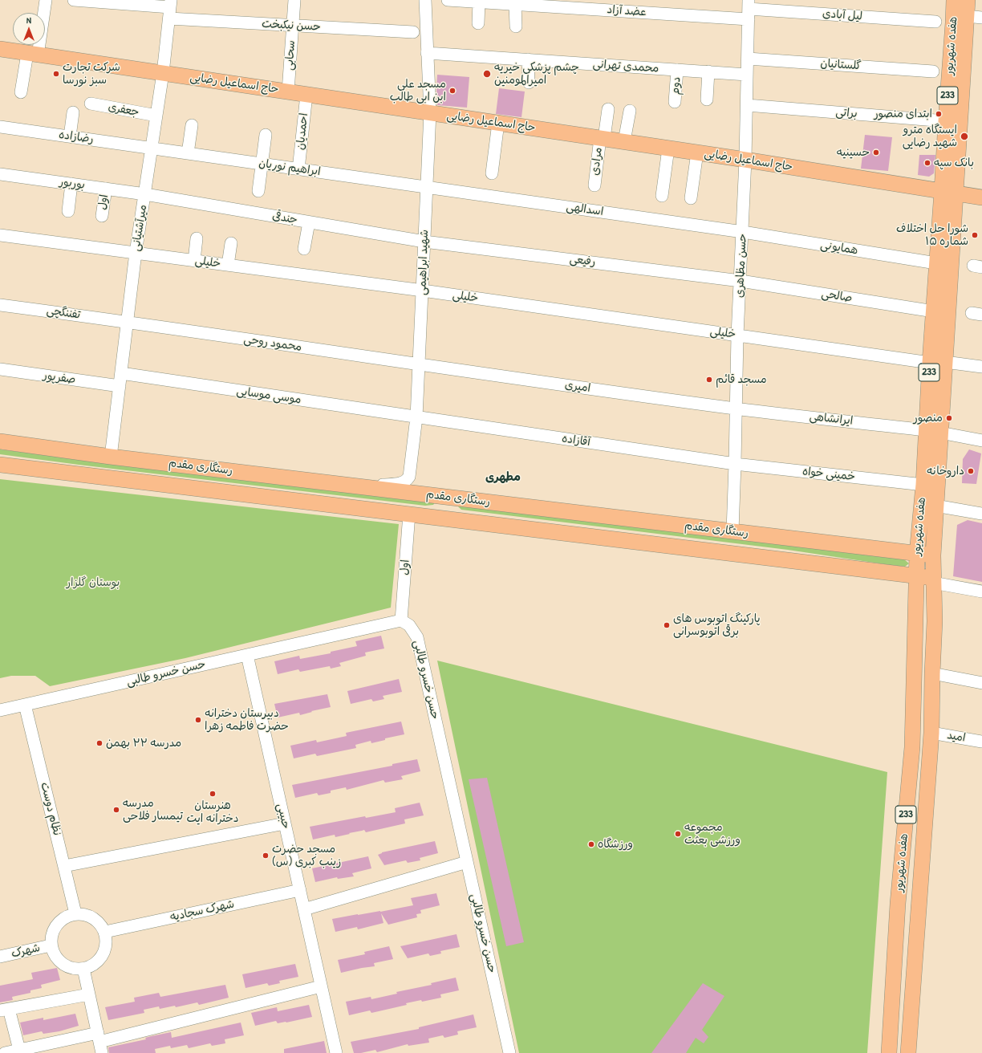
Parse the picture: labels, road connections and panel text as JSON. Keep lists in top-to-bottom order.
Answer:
{
  "streets": {
    "main road": [
      "هفده شهریور",
      "حاج اسماعیل رضایی",
      "233",
      "رستگاری مقدم"
    ],
    "street": [
      "عضد آزاد",
      "لیل آبادی",
      "حسن نیکبخت",
      "سحابی",
      "گلستانیان",
      "محمدی تهرانی",
      "دوم",
      "جعفری",
      "براتی",
      "احمدیان",
      "رضازاده",
      "مرادی",
      "ابراهیم نوریان",
      "بوربور",
      "اول",
      "اسدالهی",
      "جندقی",
      "میرآشتیانی",
      "همایونی",
      "رفیعی",
      "خلیلی",
      "شهید ابراهیمی",
      "حسن مظاهری",
      "صالحی",
      "تفننگچی",
      "محمود روحی",
      "صفرپور",
      "امیری",
      "موسی موسایی",
      "ایرانشاهی",
      "آقازاده",
      "خمینی خواه",
      "حسن خسرو طالبی",
      "امید",
      "نظام دوست",
      "حبیبی",
      "شهرک سجادیه",
      "شهرک"
    ]
  },
  "crossings": [
    ["عضد آزاد", "لیل آبادی"],
    ["عضد آزاد", "حسن مظاهری"],
    ["لیل آبادی", "حسن مظاهری"],
    ["حسن نیکبخت", "سحابی"],
    ["حسن نیکبخت", "میرآشتیانی"],
    ["هفده شهریور", "حاج اسماعیل رضایی"],
    ["هفده شهریور", "براتی"],
    ["هفده شهریور", "همایونی"],
    ["هفده شهریور", "خلیلی"],
    ["هفده شهریور", "صالحی"],
    ["هفده شهریور", "ایرانشاهی"],
    ["هفده شهریور", "رستگاری مقدم"],
    ["هفده شهریور", "خمینی خواه"],
    ["هفده شهریور", "امید"],
    ["سحابی", "حاج اسماعیل رضایی"],
    ["گلستانیان", "حسن مظاهری"],
    ["محمدی تهرانی", "دوم"],
    ["محمدی تهرانی", "شهید ابراهیمی"],
    ["محمدی تهرانی", "حسن مظاهری"],
    ["حاج اسماعیل رضایی", "احمدیان"],
    ["حاج اسماعیل رضایی", "مرادی"],
    ["حاج اسماعیل رضایی", "میرآشتیانی"],
    ["حاج اسماعیل رضایی", "شهید ابراهیمی"],
    ["حاج اسماعیل رضایی", "حسن مظاهری"],
    ["جعفری", "میرآشتیانی"],
    ["براتی", "حسن مظاهری"],
    ["احمدیان", "ابراهیم نوریان"],
    ["رضازاده", "ابراهیم نوریان"],
    ["رضازاده", "میرآشتیانی"],
    ["ابراهیم نوریان", "اسدالهی"],
    ["ابراهیم نوریان", "میرآشتیانی"],
    ["ابراهیم نوریان", "شهید ابراهیمی"],
    ["بوربور", "اول"],
    ["بوربور", "جندقی"],
    ["بوربور", "میرآشتیانی"],
    ["اول", "رستگاری مقدم"],
    ["اول", "حسن خسرو طالبی"],
    ["اسدالهی", "همایونی"],
    ["اسدالهی", "شهید ابراهیمی"],
    ["اسدالهی", "حسن مظاهری"],
    ["جندقی", "میرآشتیانی"],
    ["جندقی", "رفیعی"],
    ["جندقی", "شهید ابراهیمی"],
    ["میرآشتیانی", "خلیلی"],
    ["میرآشتیانی", "تفننگچی"],
    ["میرآشتیانی", "محمود روحی"],
    ["میرآشتیانی", "صفرپور"],
    ["میرآشتیانی", "موسی موسایی"],
    ["میرآشتیانی", "رستگاری مقدم"],
    ["همایونی", "حسن مظاهری"],
    ["رفیعی", "شهید ابراهیمی"],
    ["رفیعی", "حسن مظاهری"],
    ["رفیعی", "صالحی"],
    ["خلیلی", "شهید ابراهیمی"],
    ["خلیلی", "حسن مظاهری"],
    ["شهید ابراهیمی", "محمود روحی"],
    ["شهید ابراهیمی", "امیری"],
    ["شهید ابراهیمی", "موسی موسایی"],
    ["شهید ابراهیمی", "آقازاده"],
    ["شهید ابراهیمی", "رستگاری مقدم"],
    ["حسن مظاهری", "صالحی"],
    ["حسن مظاهری", "امیری"],
    ["حسن مظاهری", "ایرانشاهی"],
    ["حسن مظاهری", "آقازاده"],
    ["حسن مظاهری", "رستگاری مقدم"],
    ["حسن مظاهری", "خمینی خواه"],
    ["تفننگچی", "محمود روحی"],
    ["محمود روحی", "امیری"],
    ["امیری", "ایرانشاهی"],
    ["موسی موسایی", "آقازاده"],
    ["آقازاده", "خمینی خواه"],
    ["حسن خسرو طالبی", "نظام دوست"],
    ["حسن خسرو طالبی", "حبیبی"],
    ["نظام دوست", "شهرک سجادیه"],
    ["نظام دوست", "شهرک"],
    ["حبیبی", "شهرک سجادیه"],
    ["شهرک سجادیه", "شهرک"]
  ],
  "districts": ["مطهری"],
  "parks": ["بوستان گلزار"],
  "places": [
    "شرکت تجارت سبز نورسا",
    "چشم پزشکی خیریه امیرالمومنین",
    "مسجد علی ابن ابی طالب",
    "ابتدای منصور",
    "ایستگاه مترو شهید رضایی",
    "حسینیه",
    "بانک سپه",
    "شورا حل اختلاف شماره ۱۵",
    "مسجد قائم",
    "منصور",
    "داروخانه",
    "پارکینگ اتوبوس های برقی اتوبوسرانی",
    "دبیرستان دخترانه حضرت فاطمه زهرا",
    "مدرسه ۲۲ بهمن",
    "هنرستان دخترانه ایت",
    "مدرسه تیمسار فلاحی",
    "مجموعه ورزشی بعثت",
    "ورزشگاه",
    "مسجد حضرت زینب کبری (س)"
  ],
  "north": "top"
}
